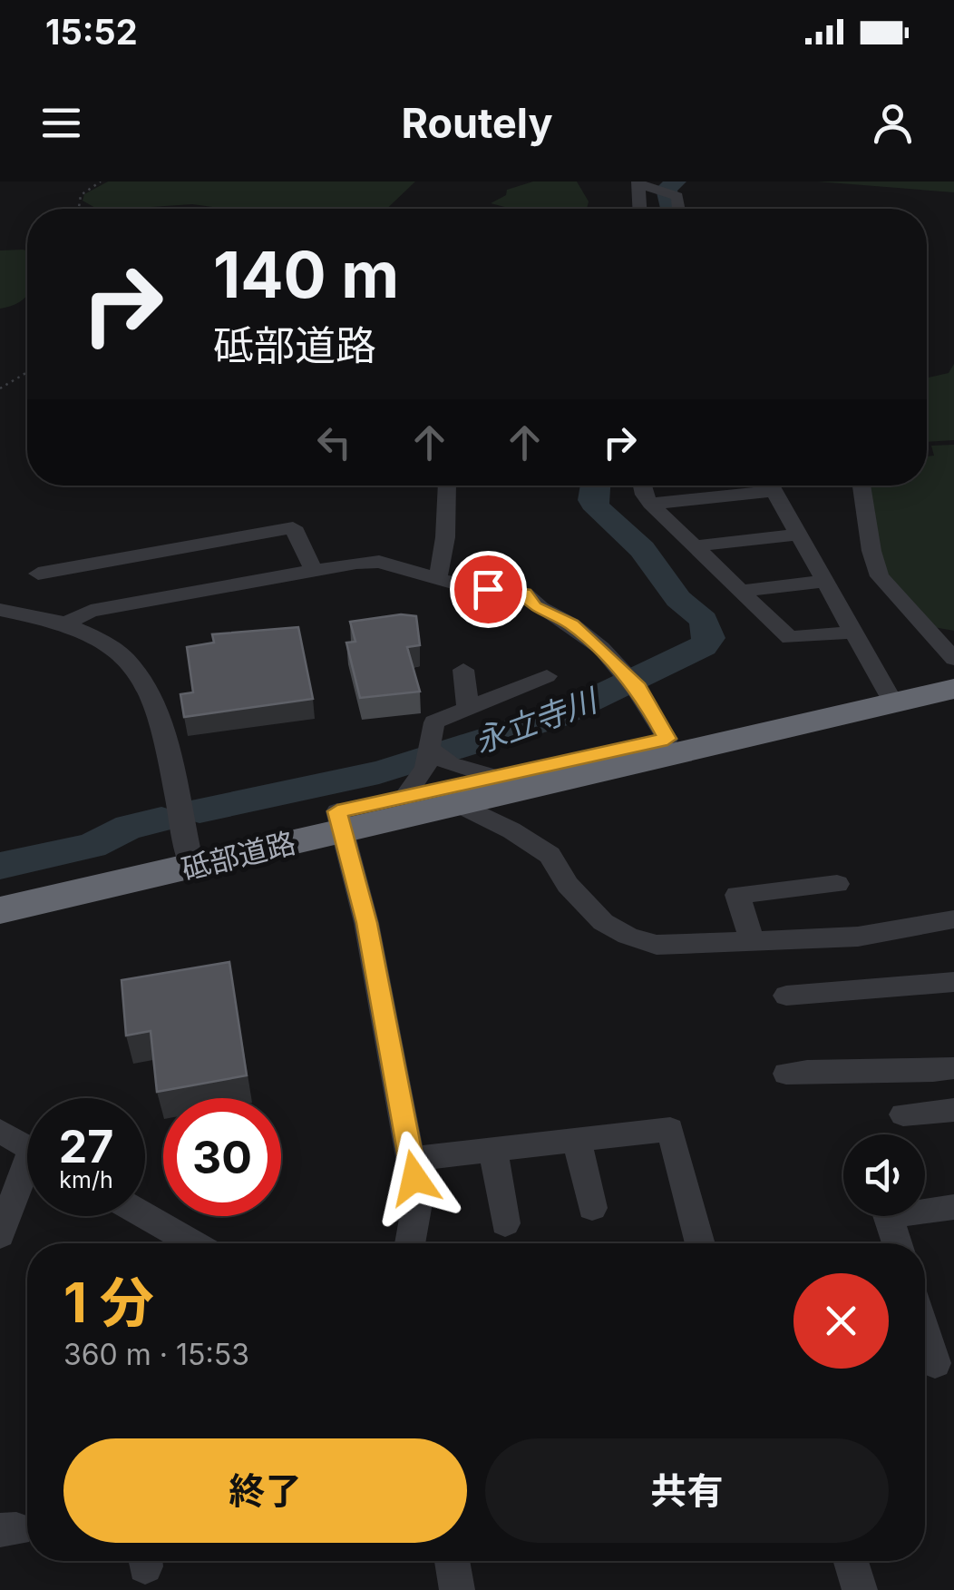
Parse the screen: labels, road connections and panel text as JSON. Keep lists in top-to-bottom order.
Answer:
{
  "streets": {
    "highway": ["砥部道路"]
  },
  "water": ["永立寺川"],
  "page": {
    "status": "15:52",
    "header": "Routely",
    "turn": ["140 m", "砥部道路"],
    "speed": "27 km/h",
    "limit": "30",
    "heading": ["1 分", "360 m · 15:53"],
    "buttons": ["終了", "共有"]
  }
}
